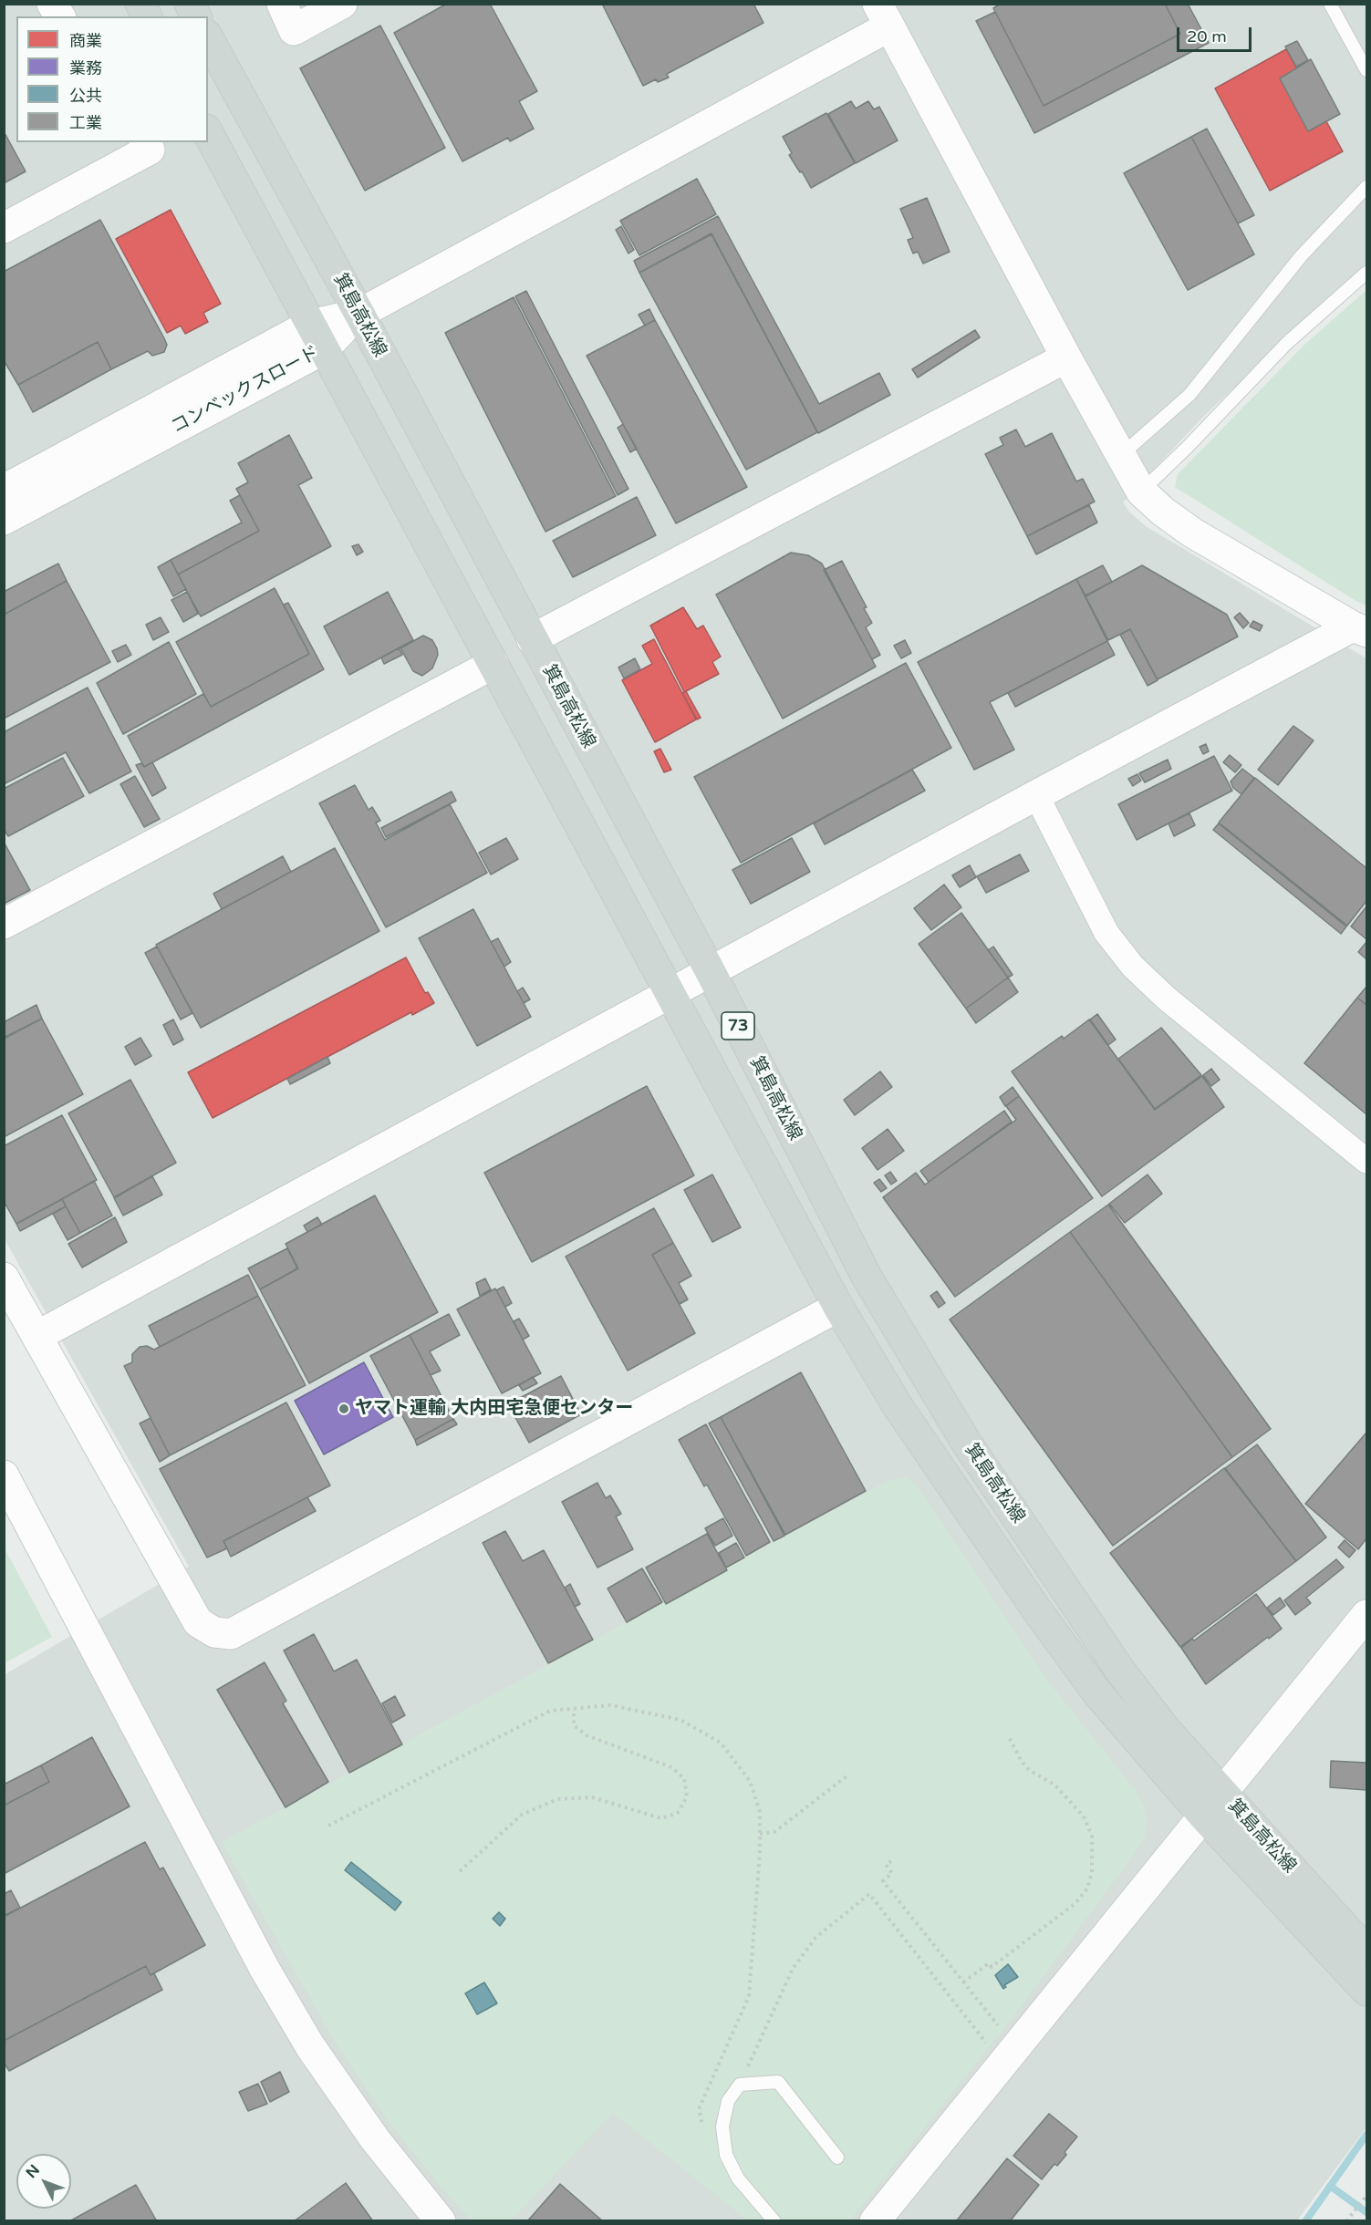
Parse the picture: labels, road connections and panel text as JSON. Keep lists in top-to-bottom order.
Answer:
{
  "streets": {
    "main road": ["箕島高松線", "73"],
    "street": ["コンベックスロード"]
  },
  "crossings": [
    ["箕島高松線", "コンベックスロード"]
  ],
  "places": ["ヤマト運輸 大内田宅急便センター"],
  "legend": [
    "商業",
    "業務",
    "公共",
    "工業"
  ],
  "scale_bar": "20 m",
  "north": "top left"
}
